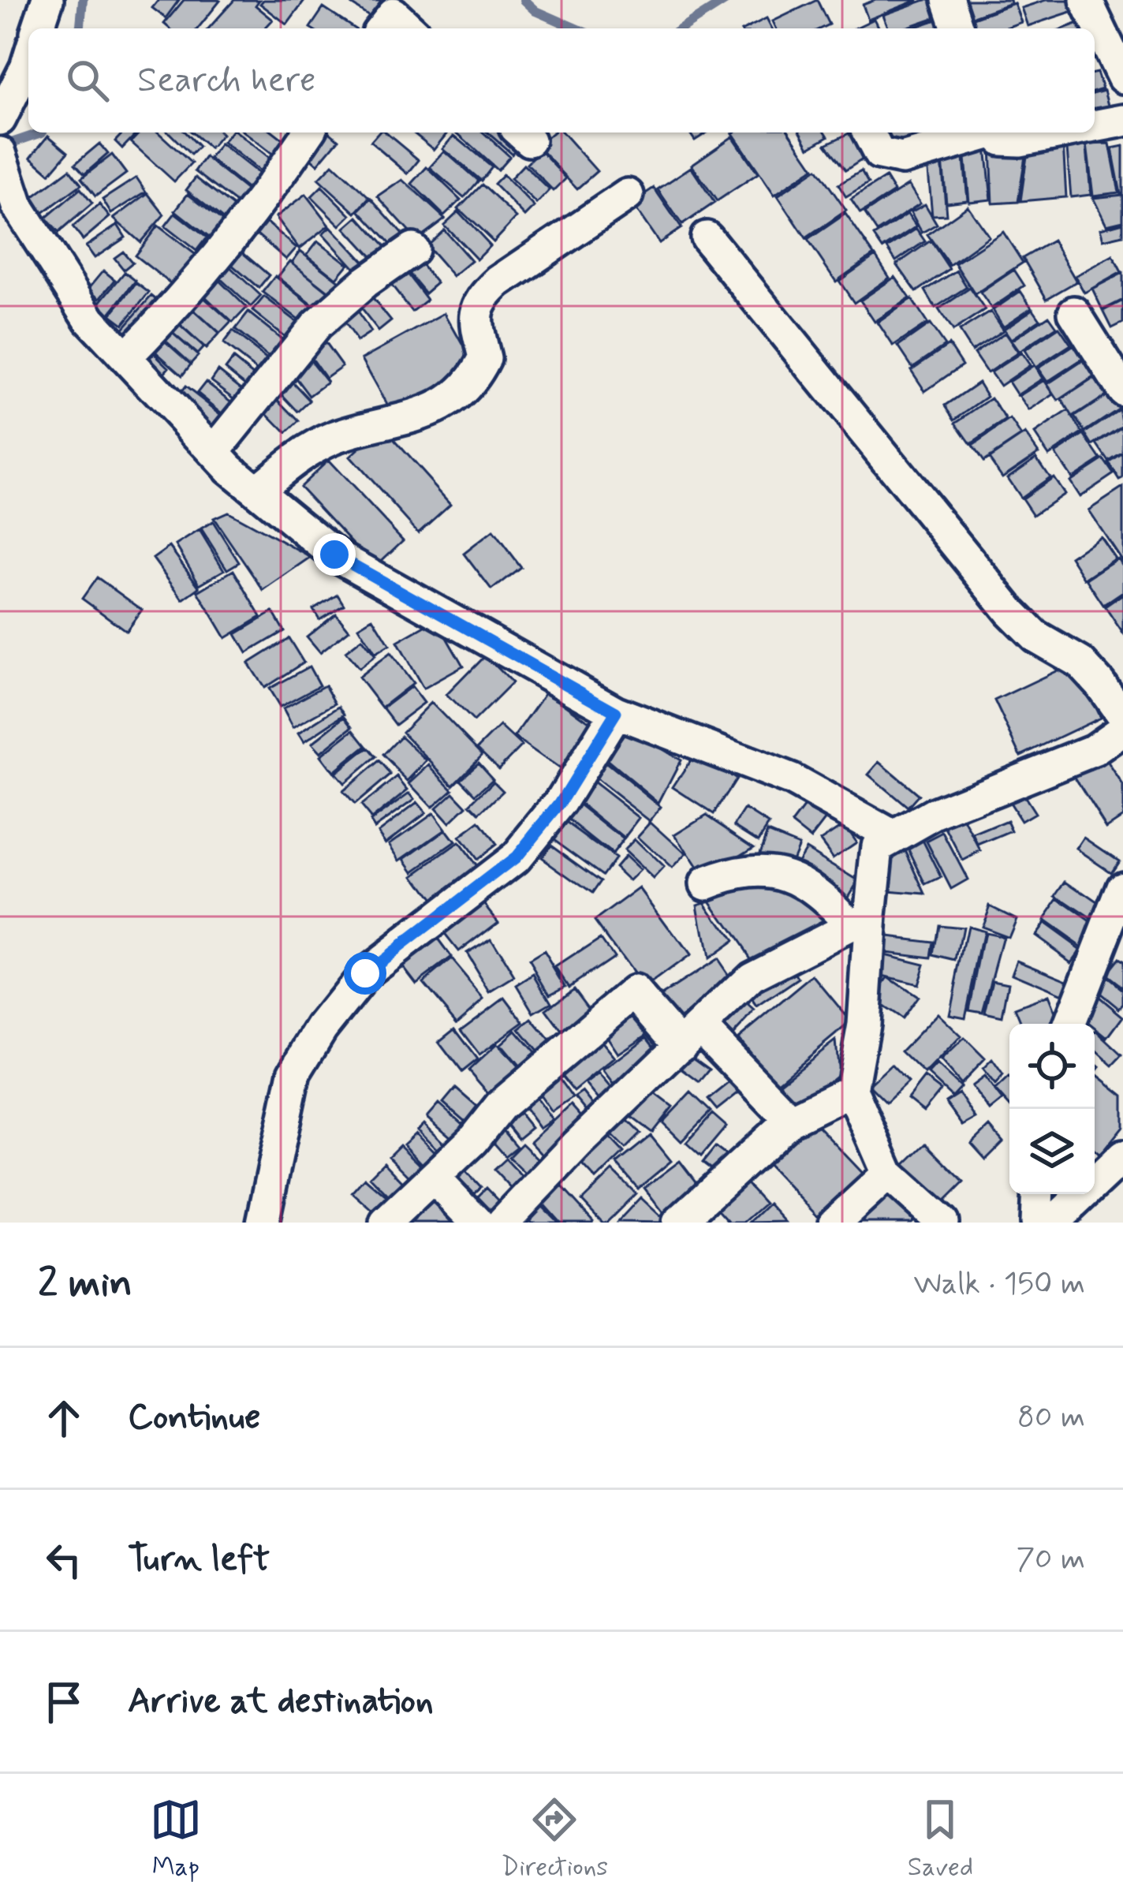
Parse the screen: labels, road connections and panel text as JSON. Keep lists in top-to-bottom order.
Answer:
{
  "page": {
    "search": "Search here",
    "heading": ["2 min", "Walk · 150 m"],
    "list": [
      ["Continue", "80 m"],
      ["Turn left", "70 m"],
      "Arrive at destination"
    ],
    "nav": ["Map", "Directions", "Saved"]
  }
}
